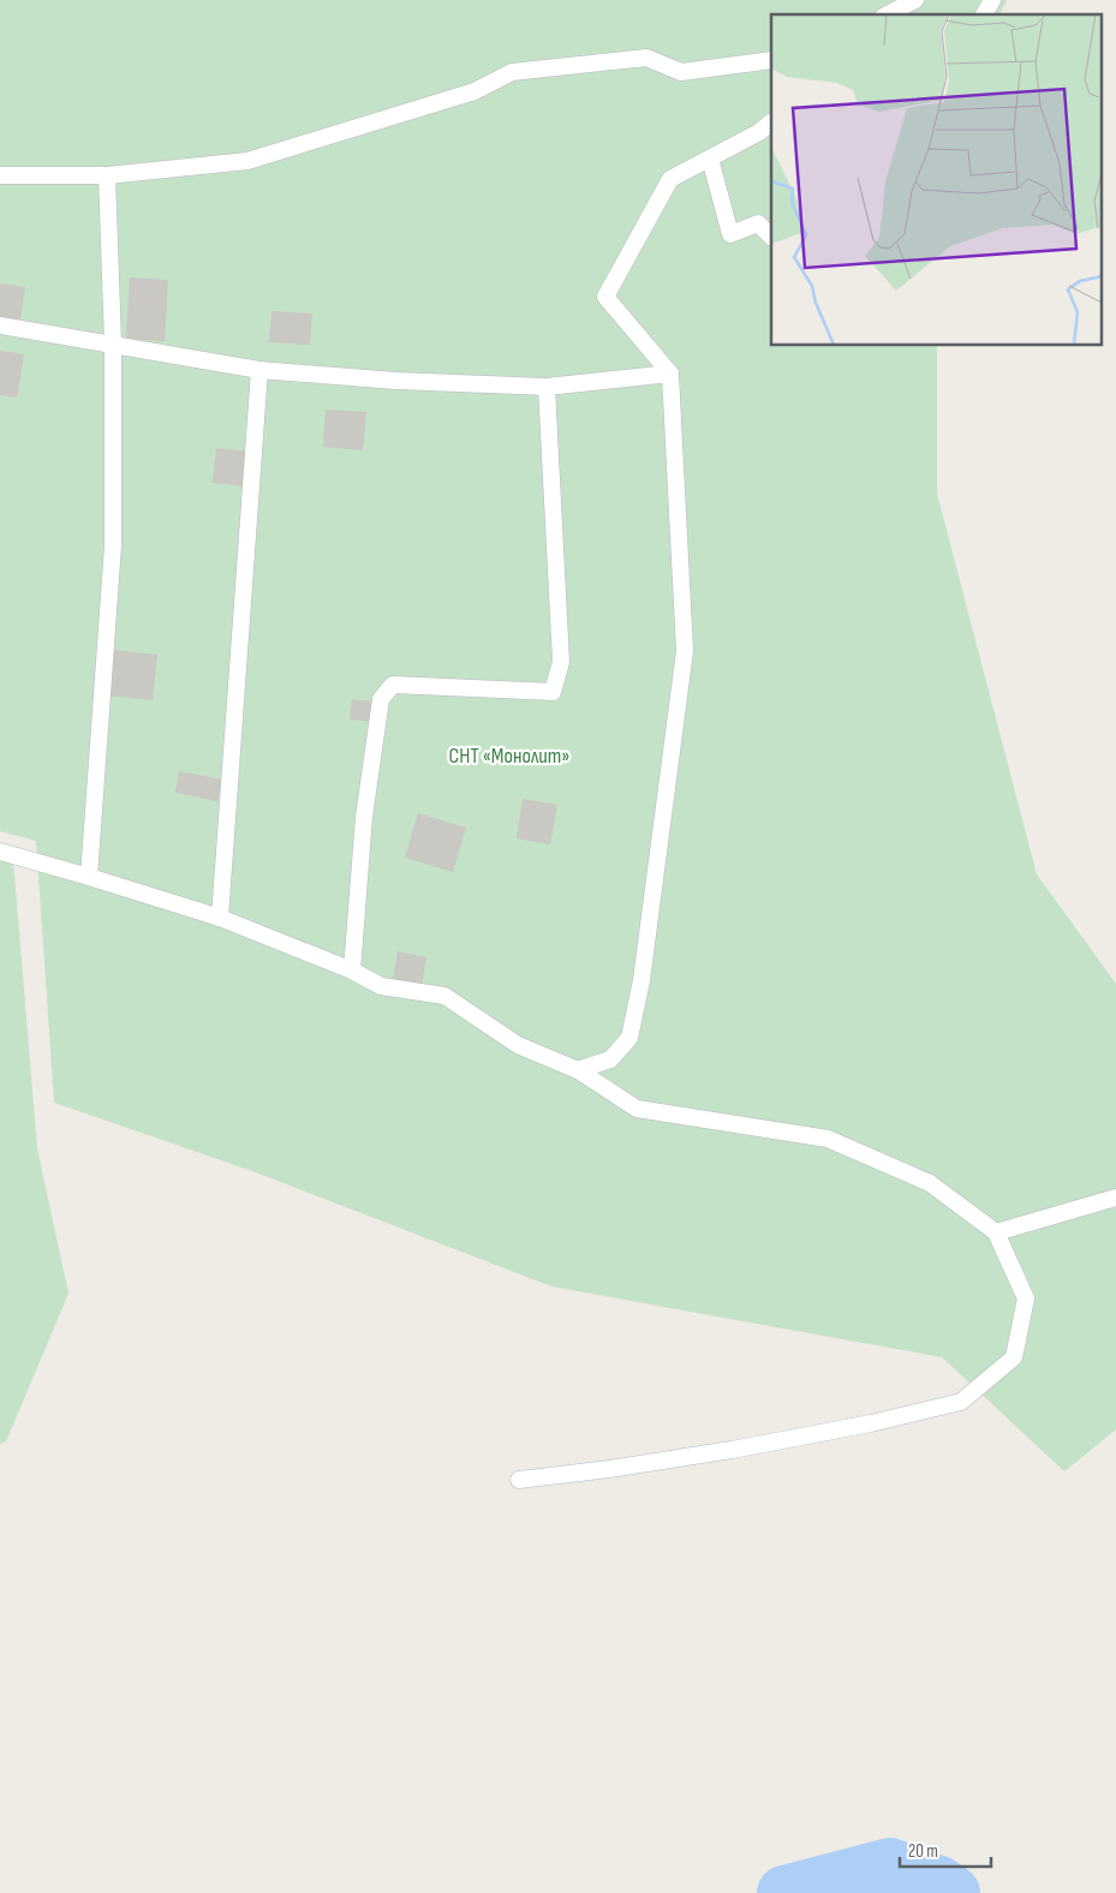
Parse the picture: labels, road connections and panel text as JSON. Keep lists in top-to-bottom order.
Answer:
{
  "parks": ["СНТ «Монолит»"],
  "scale_bar": "20 m"
}
